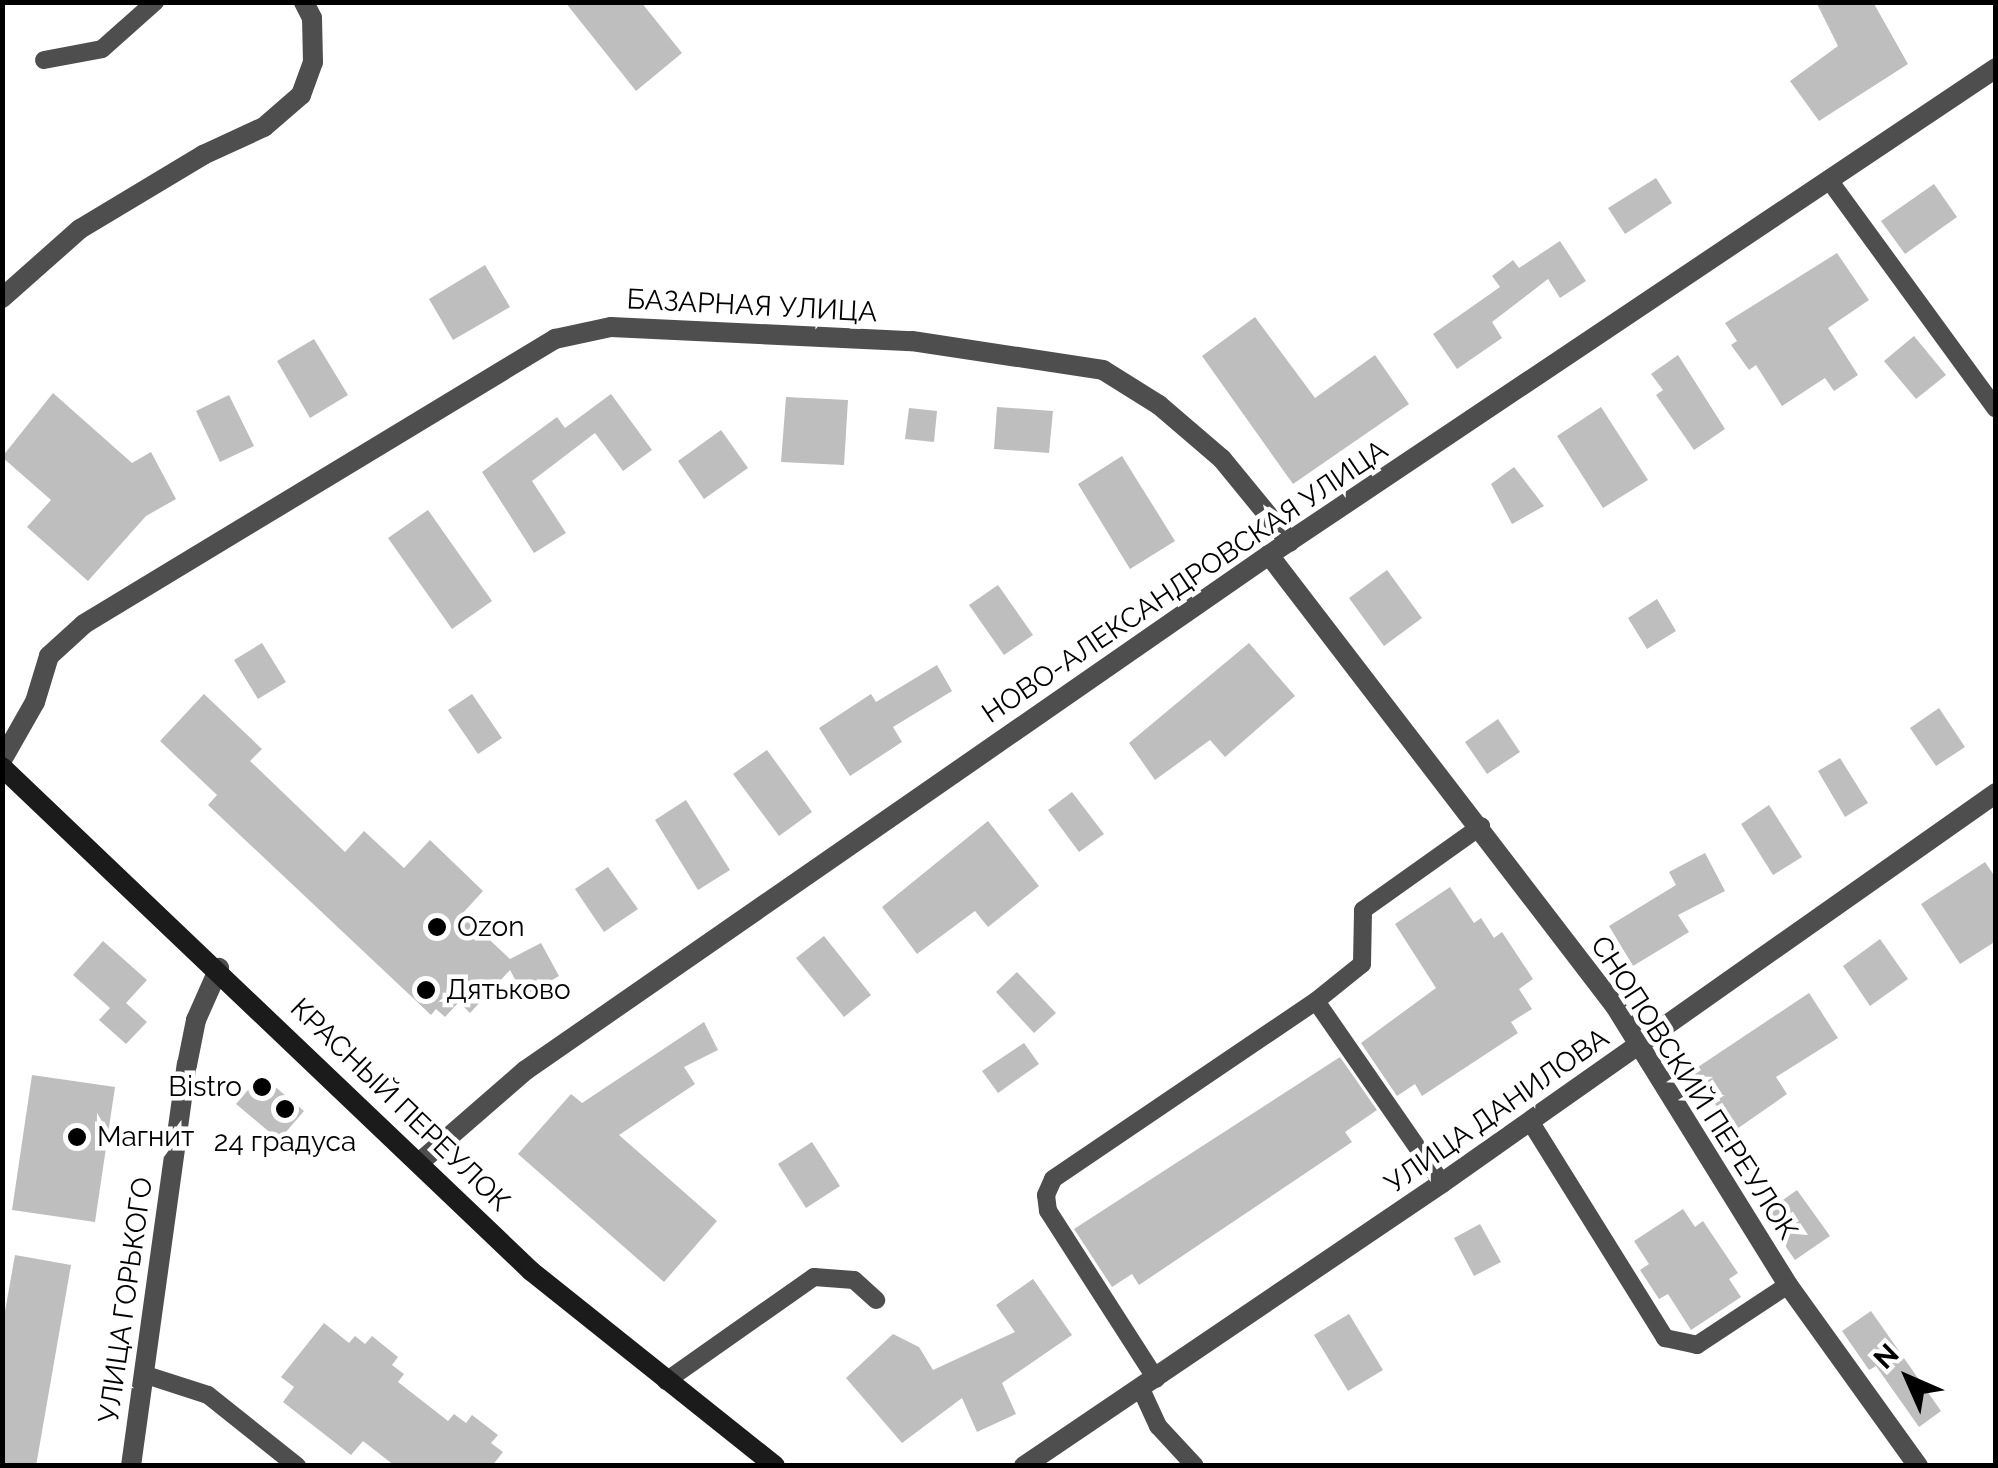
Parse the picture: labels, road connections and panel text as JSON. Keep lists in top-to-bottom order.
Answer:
{
  "streets": {
    "main road": ["КРАСНЫЙ ПЕРЕУЛОК"],
    "street": [
      "БАЗАРНАЯ УЛИЦА",
      "НОВО-АЛЕКСАНДРОВСКАЯ УЛИЦА",
      "СНОПОВСКИЙ ПЕРЕУЛОК",
      "УЛИЦА ДАНИЛОВА",
      "УЛИЦА ГОРЬКОГО"
    ]
  },
  "crossings": [
    ["БАЗАРНАЯ УЛИЦА", "НОВО-АЛЕКСАНДРОВСКАЯ УЛИЦА"],
    ["БАЗАРНАЯ УЛИЦА", "КРАСНЫЙ ПЕРЕУЛОК"],
    ["НОВО-АЛЕКСАНДРОВСКАЯ УЛИЦА", "СНОПОВСКИЙ ПЕРЕУЛОК"],
    ["НОВО-АЛЕКСАНДРОВСКАЯ УЛИЦА", "КРАСНЫЙ ПЕРЕУЛОК"],
    ["СНОПОВСКИЙ ПЕРЕУЛОК", "УЛИЦА ДАНИЛОВА"],
    ["КРАСНЫЙ ПЕРЕУЛОК", "УЛИЦА ГОРЬКОГО"]
  ],
  "places": [
    "Ozon",
    "Дятьково",
    "Bistro",
    "24 градуса",
    "Магнит"
  ],
  "north": "top left"
}
